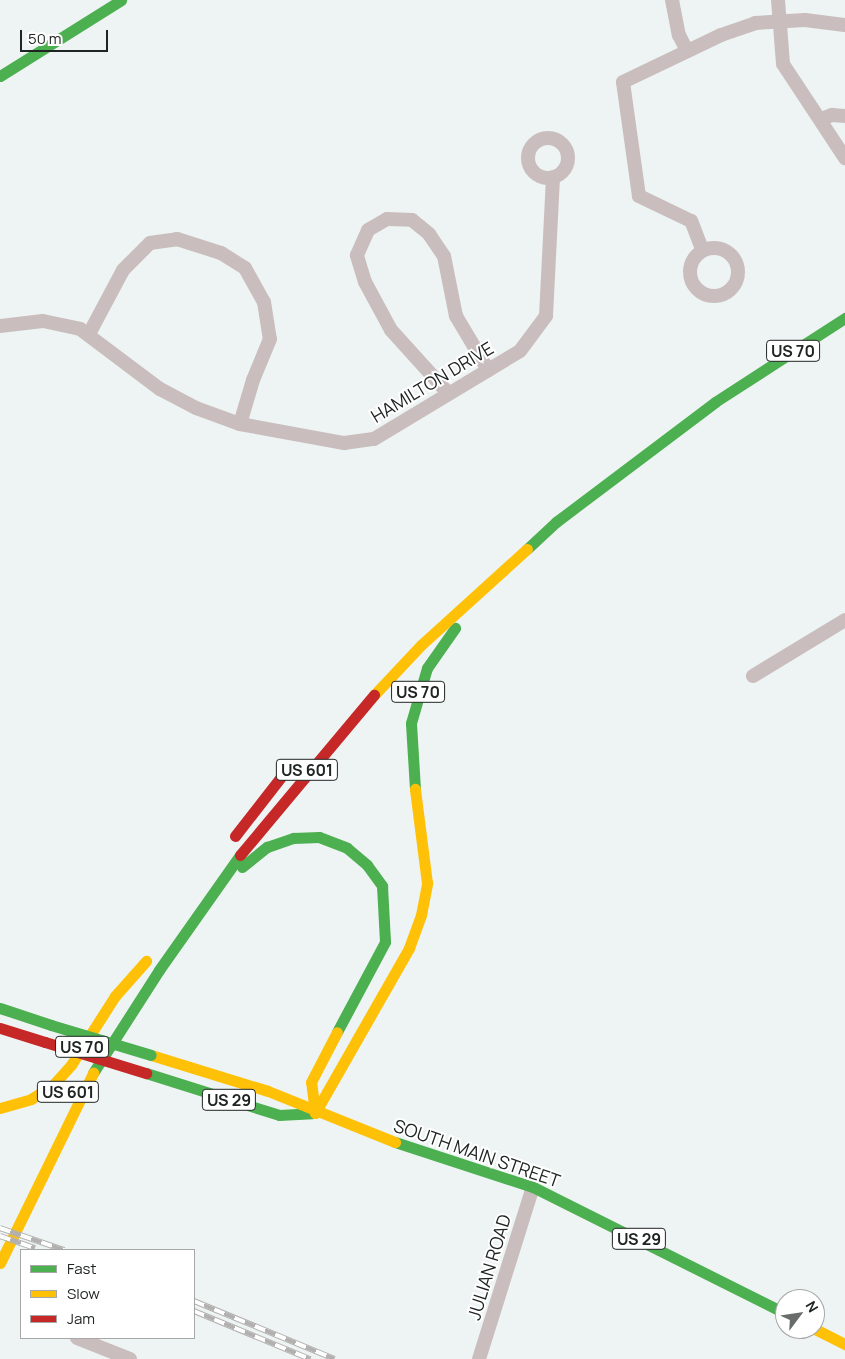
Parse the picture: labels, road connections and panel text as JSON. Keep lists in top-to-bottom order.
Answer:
{
  "streets": {
    "main road": [
      "US 70",
      "US 601",
      "US 29",
      "SOUTH MAIN STREET"
    ],
    "street": ["HAMILTON DRIVE", "JULIAN ROAD"]
  },
  "crossings": [
    ["US 70", "US 601"],
    ["US 70", "SOUTH MAIN STREET"],
    ["SOUTH MAIN STREET", "JULIAN ROAD"]
  ],
  "legend": ["Fast", "Slow", "Jam"],
  "scale_bar": "50 m",
  "north": "top right"
}
